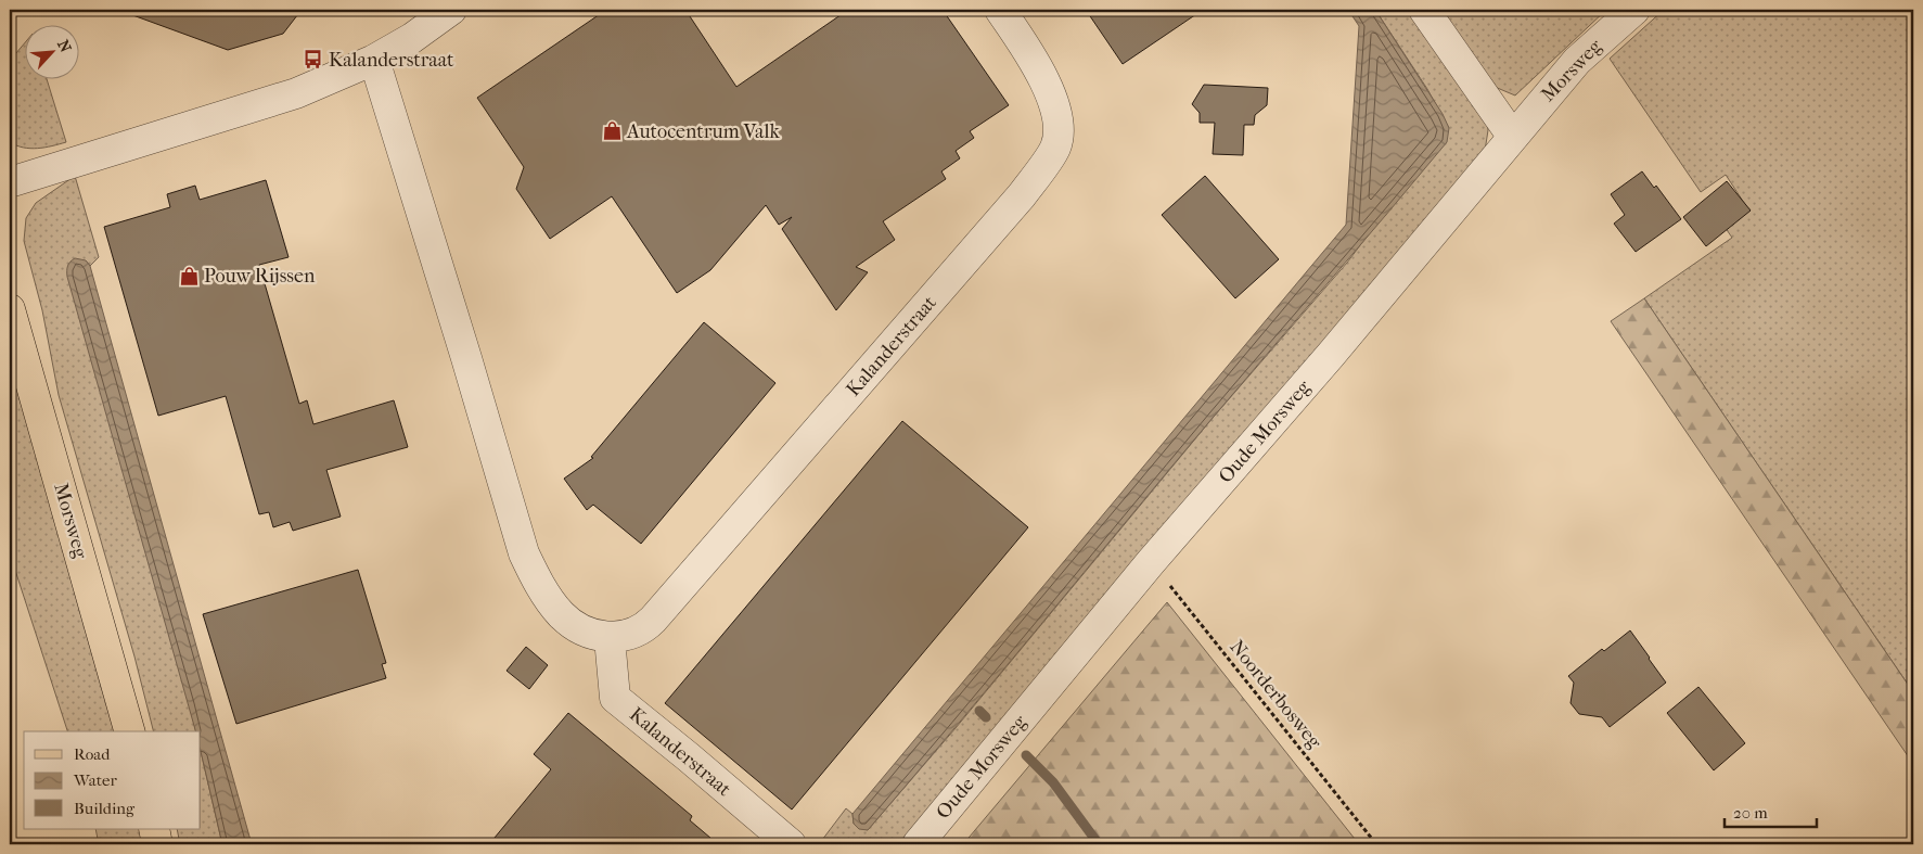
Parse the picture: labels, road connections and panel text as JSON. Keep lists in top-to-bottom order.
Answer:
{
  "streets": {
    "main road": ["Morsweg"],
    "street": ["Kalanderstraat", "Oude Morsweg"],
    "path": ["Noorderbosweg"]
  },
  "crossings": [
    ["Morsweg", "Oude Morsweg"],
    ["Oude Morsweg", "Noorderbosweg"]
  ],
  "places": {
    "bus stop": ["Kalanderstraat"],
    "shop": ["Autocentrum Valk", "Pouw Rijssen"]
  },
  "legend": ["Road", "Water", "Building"],
  "scale_bar": "20 m",
  "north": "top right"
}
